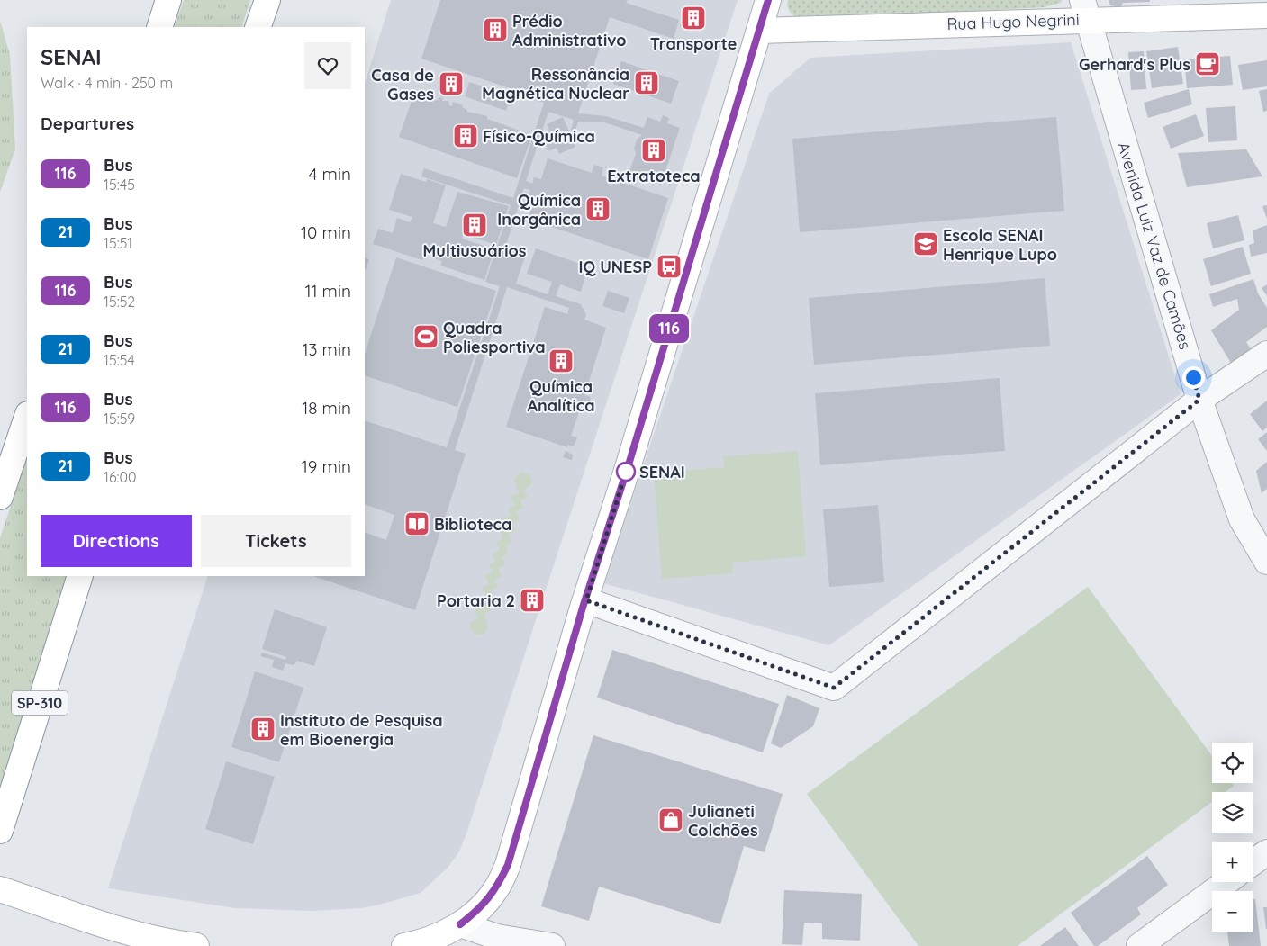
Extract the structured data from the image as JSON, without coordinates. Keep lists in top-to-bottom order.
{
  "streets": {
    "main road": ["Rua Hugo Negrini", "SP-310"],
    "street": ["Avenida Luiz Vaz de Camões"]
  },
  "crossings": [
    ["Rua Hugo Negrini", "Avenida Luiz Vaz de Camões"]
  ],
  "places": {
    "building": [
      "Transporte",
      "Prédio Administrativo",
      "Ressonância Magnética Nuclear",
      "Casa de Gases",
      "Físico-Química",
      "Extratoteca",
      "Química Inorgânica",
      "Multiusuários",
      "Química Analítica",
      "Portaria 2",
      "Instituto de Pesquisa em Bioenergia"
    ],
    "cafe": ["Gerhard's Plus"],
    "school or university": ["Escola SENAI Henrique Lupo"],
    "bus stop": ["IQ UNESP"],
    "sports": ["Quadra Poliesportiva"],
    "other": ["SENAI"],
    "library": ["Biblioteca"],
    "shop": ["Julianeti Colchões"]
  },
  "lines": ["bus line 116"],
  "page": {
    "on_map": "116",
    "heading": [
      ["SENAI", "Walk · 4 min · 250 m"],
      "Departures"
    ],
    "list": [
      {
        "mark": "116",
        "name": "Bus",
        "note": "15:45",
        "value": "4 min"
      },
      {
        "mark": "21",
        "name": "Bus",
        "note": "15:51",
        "value": "10 min"
      },
      {
        "mark": "116",
        "name": "Bus",
        "note": "15:52",
        "value": "11 min"
      },
      {
        "mark": "21",
        "name": "Bus",
        "note": "15:54",
        "value": "13 min"
      },
      {
        "mark": "116",
        "name": "Bus",
        "note": "15:59",
        "value": "18 min"
      },
      {
        "mark": "21",
        "name": "Bus",
        "note": "16:00",
        "value": "19 min"
      }
    ],
    "buttons": ["Directions", "Tickets"],
    "map_buttons": ["+", "−"]
  }
}
